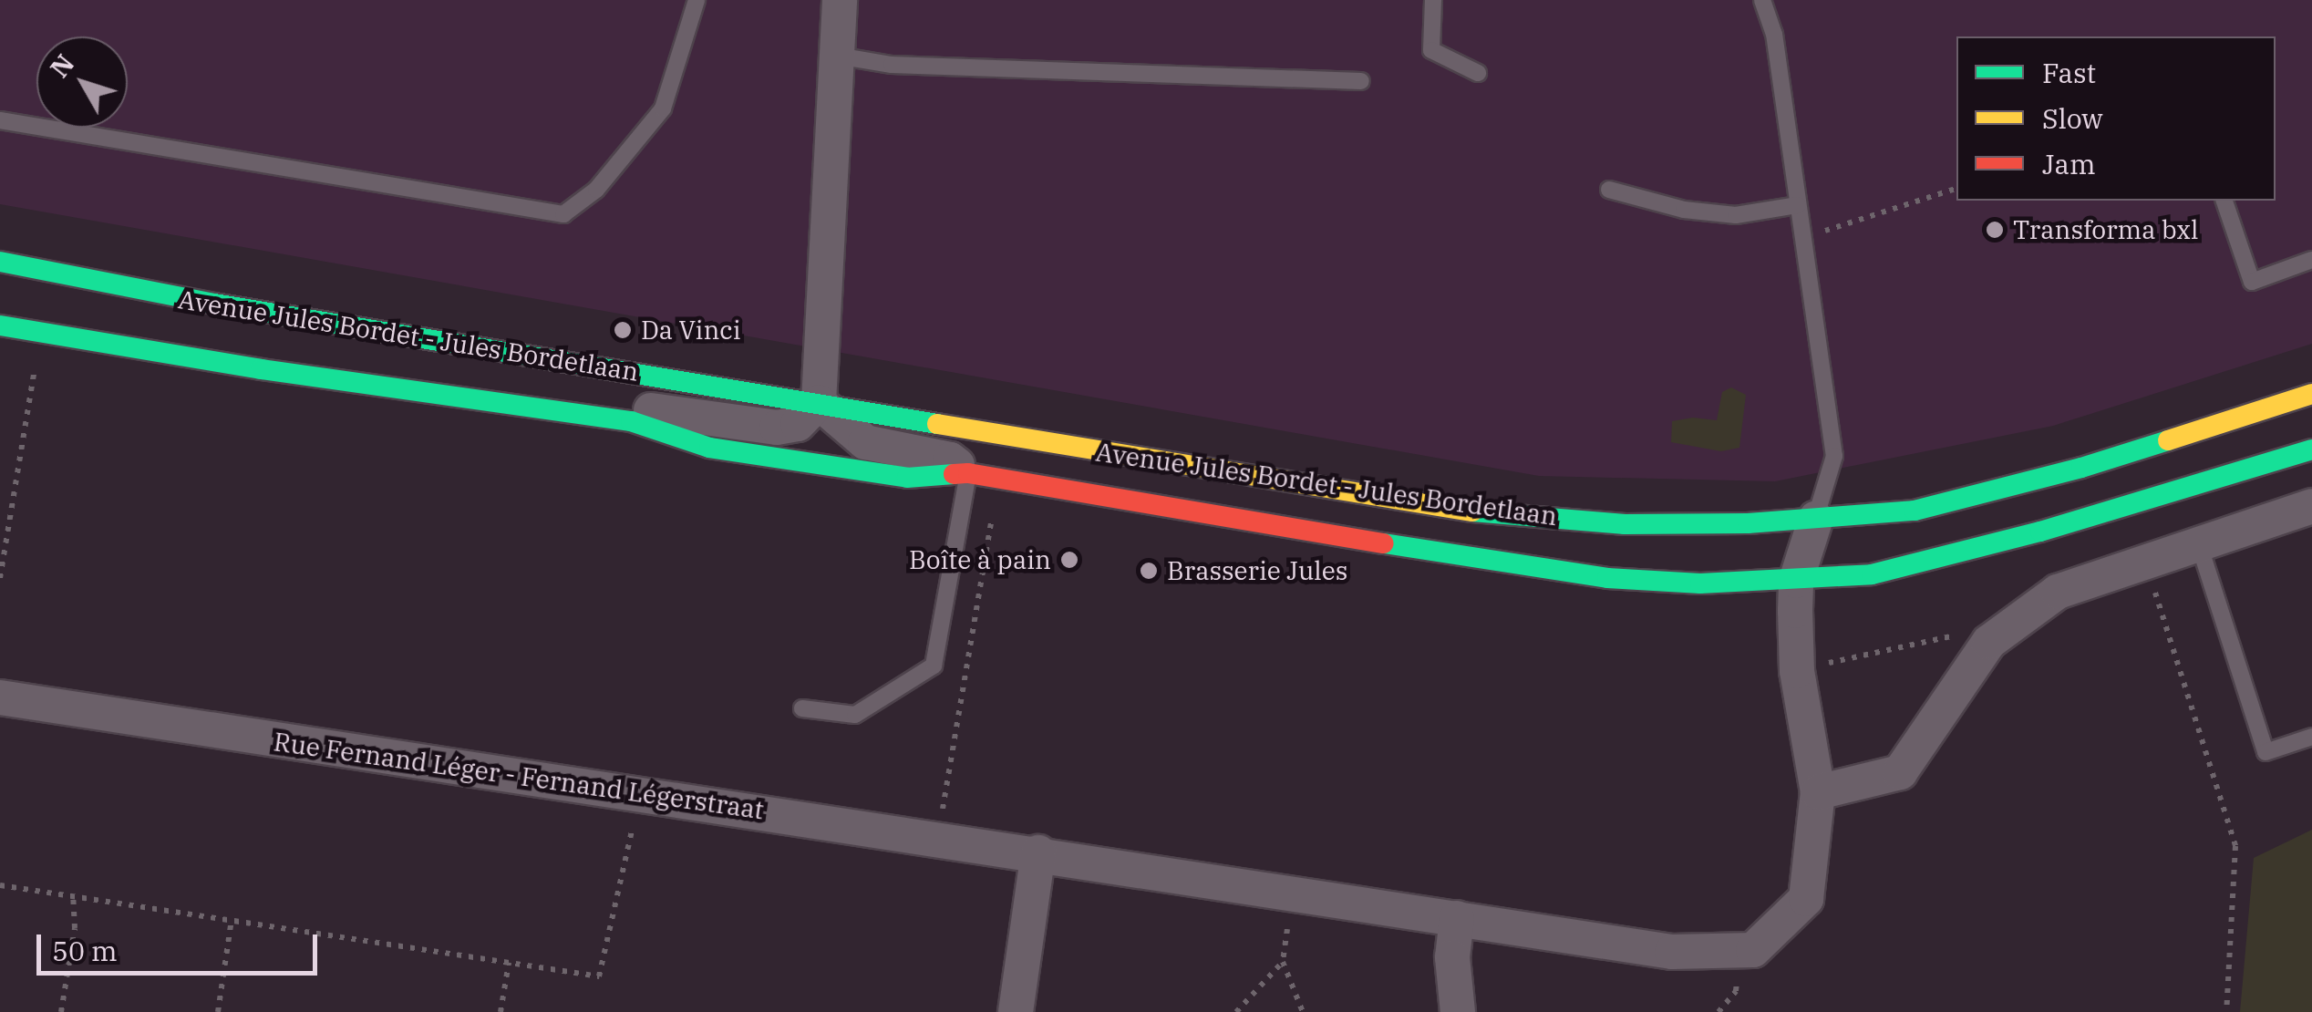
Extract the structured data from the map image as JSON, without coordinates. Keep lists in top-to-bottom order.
{
  "streets": {
    "main road": ["Avenue Jules Bordet - Jules Bordetlaan"],
    "street": ["Rue Fernand Léger - Fernand Légerstraat"]
  },
  "crossings": [
    ["Avenue Jules Bordet - Jules Bordetlaan", "Rue Fernand Léger - Fernand Légerstraat"]
  ],
  "places": [
    "Transforma bxl",
    "Da Vinci",
    "Boîte à pain",
    "Brasserie Jules"
  ],
  "legend": ["Fast", "Slow", "Jam"],
  "scale_bar": "50 m",
  "north": "top left"
}
